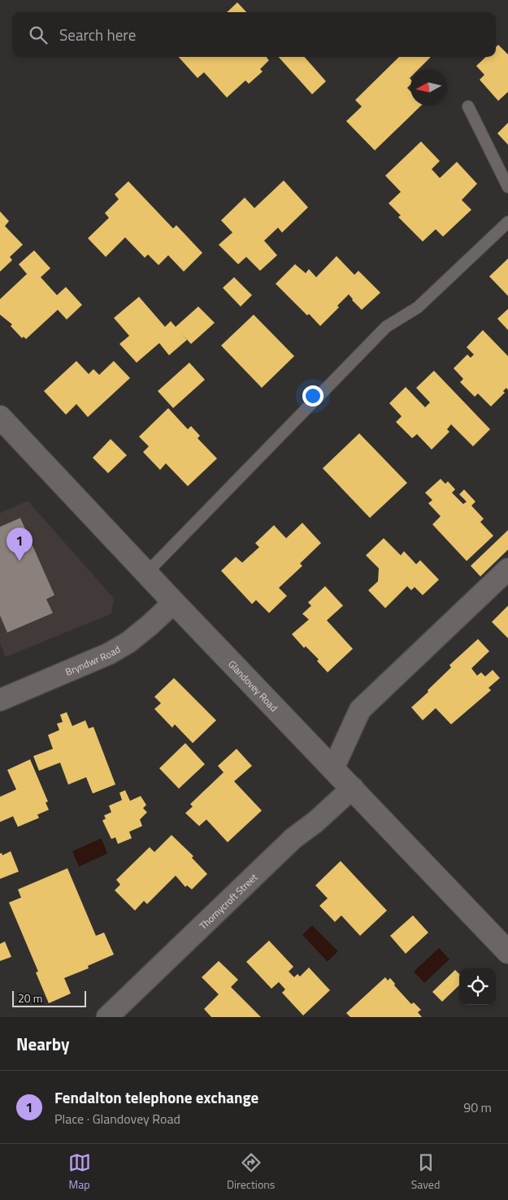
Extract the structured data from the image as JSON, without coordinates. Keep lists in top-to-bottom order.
{
  "streets": {
    "street": ["Bryndwr Road", "Glandovey Road", "Thornycroft Street"]
  },
  "crossings": [
    ["Bryndwr Road", "Glandovey Road"],
    ["Glandovey Road", "Thornycroft Street"]
  ],
  "scale_bar": "20 m",
  "north": "left",
  "page": {
    "search": "Search here",
    "pins": "1",
    "scale": "20 m",
    "heading": "Nearby",
    "list": [
      {
        "mark": "1",
        "name": "Fendalton telephone exchange",
        "note": "Place · Glandovey Road",
        "value": "90 m"
      }
    ],
    "nav": ["Map", "Directions", "Saved"]
  }
}
